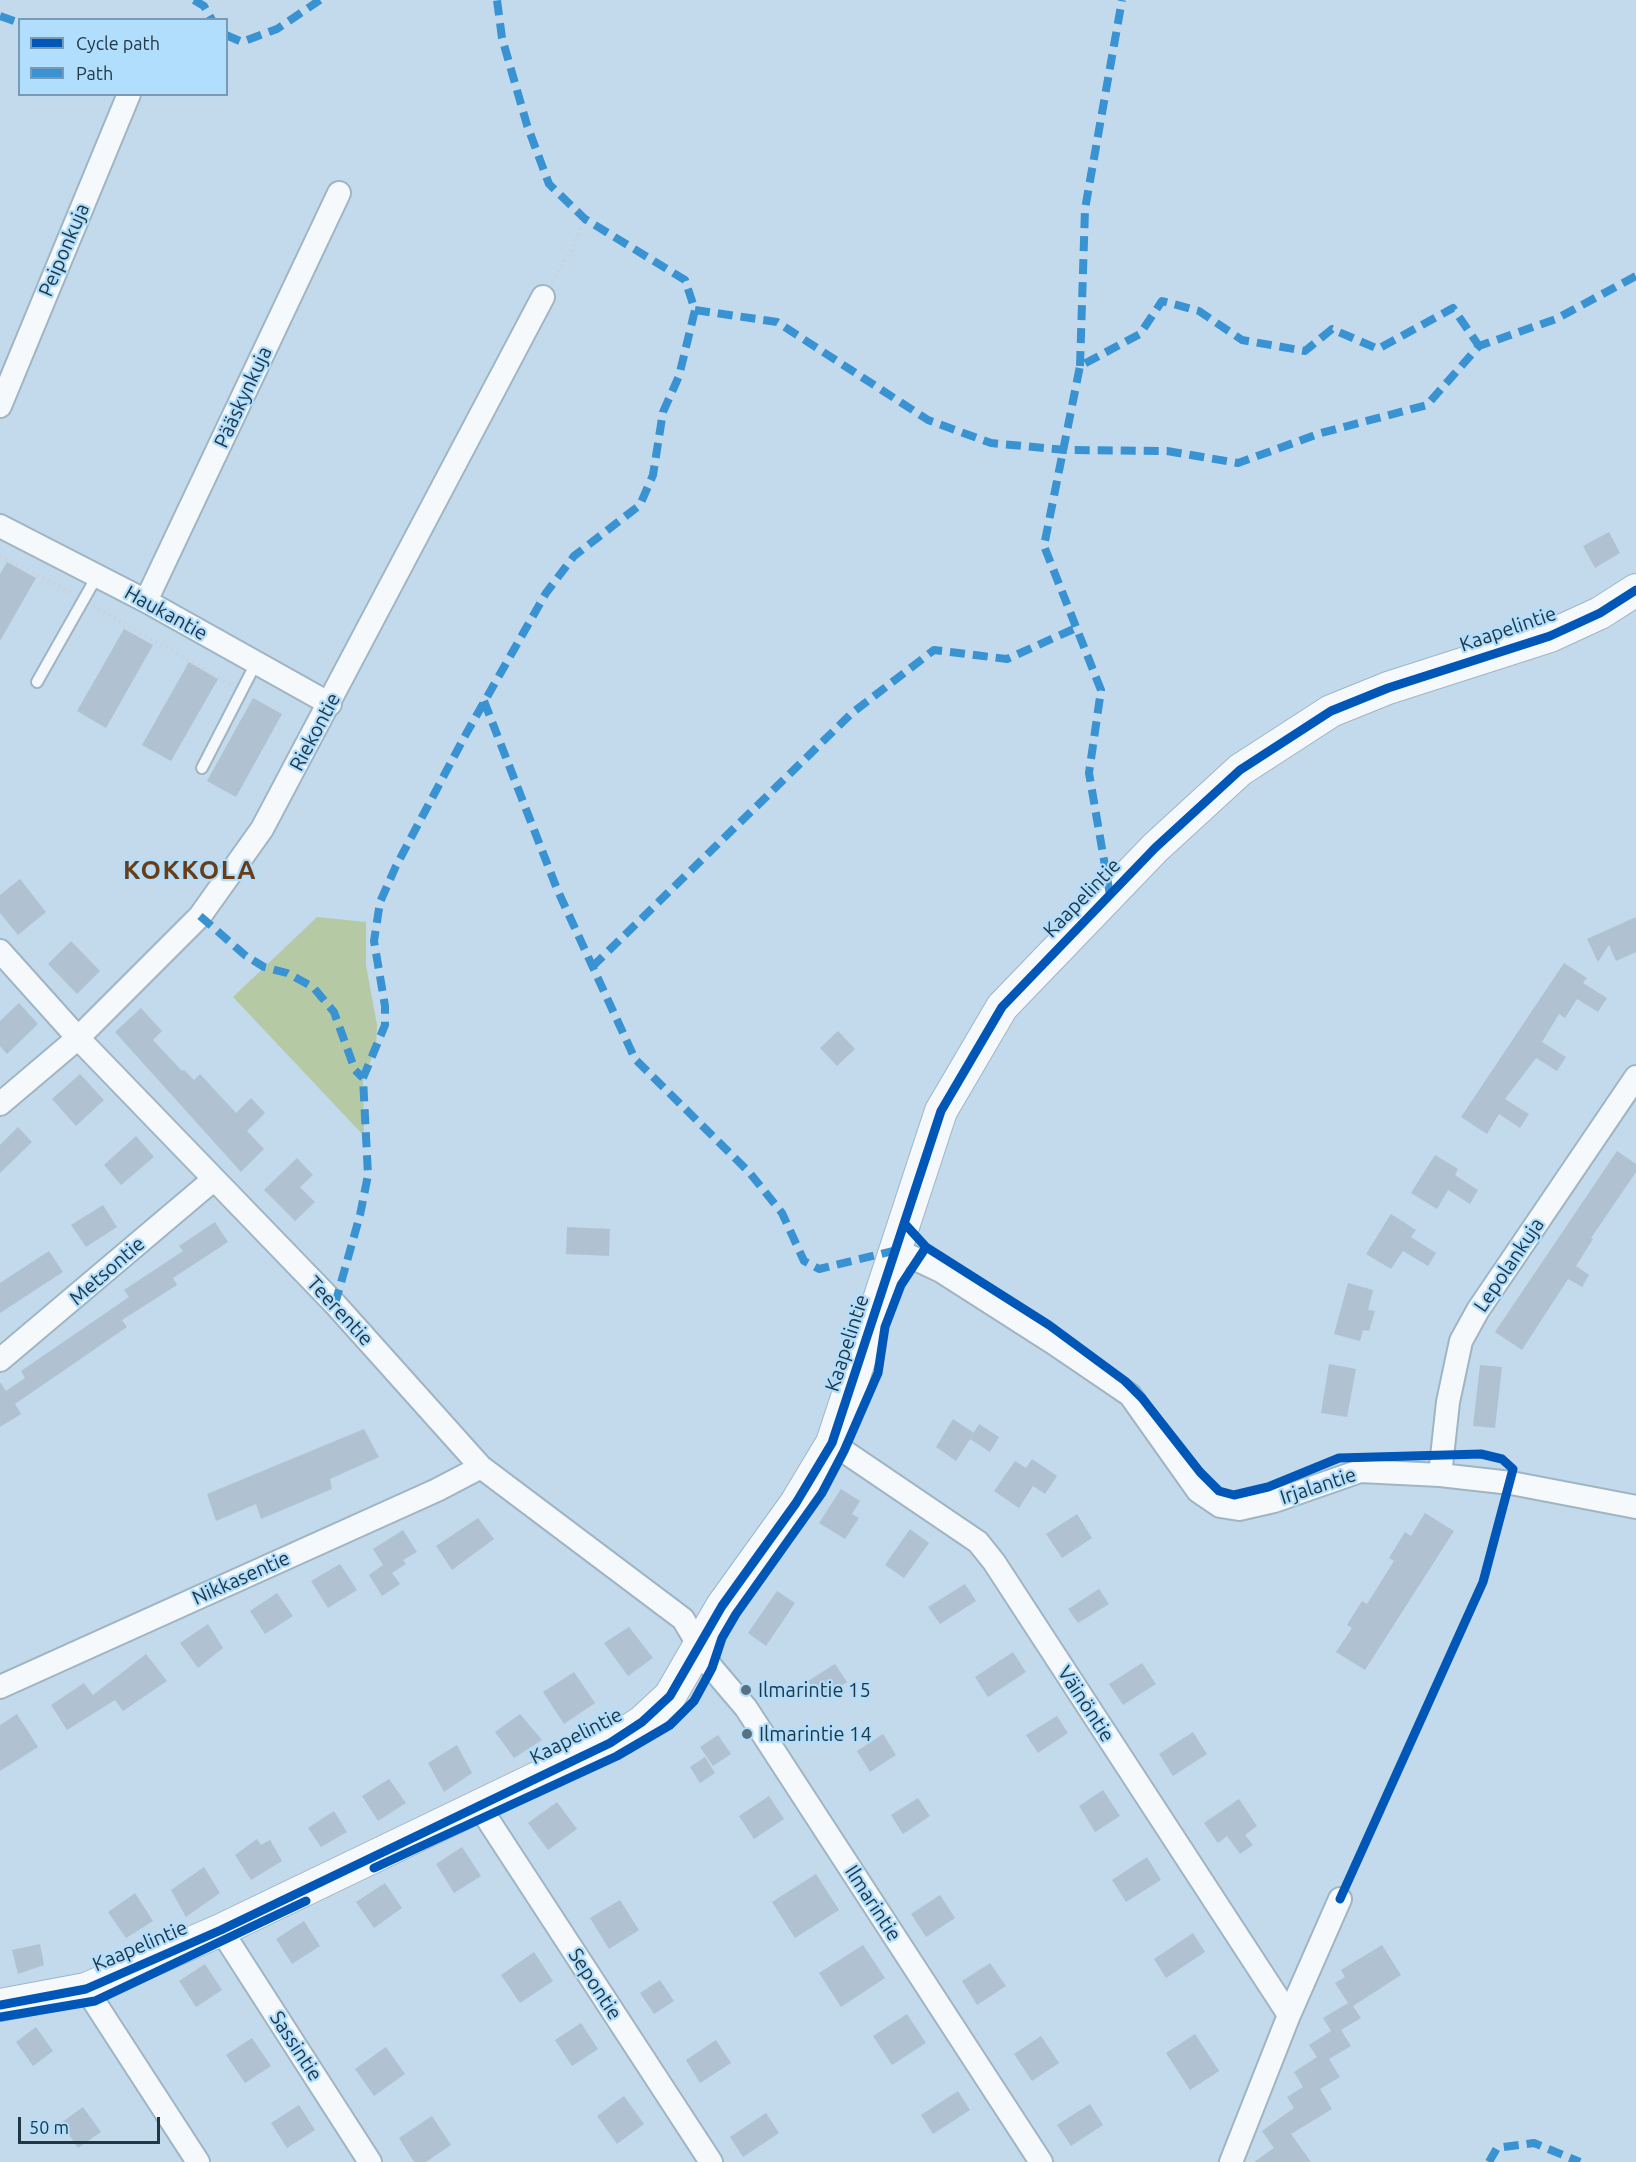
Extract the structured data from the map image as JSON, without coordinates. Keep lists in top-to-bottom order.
{
  "streets": {
    "street": [
      "Peiponkuja",
      "Pääskynkuja",
      "Haukantie",
      "Kaapelintie",
      "Riekontie",
      "Lepolankuja",
      "Metsontie",
      "Teerentie",
      "Irjalantie",
      "Nikkasentie",
      "Väinöntie",
      "Ilmarintie",
      "Sepontie",
      "Sassintie"
    ]
  },
  "crossings": [
    ["Pääskynkuja", "Haukantie"],
    ["Haukantie", "Riekontie"],
    ["Kaapelintie", "Teerentie"],
    ["Kaapelintie", "Irjalantie"],
    ["Kaapelintie", "Väinöntie"],
    ["Kaapelintie", "Ilmarintie"],
    ["Kaapelintie", "Sepontie"],
    ["Kaapelintie", "Sassintie"],
    ["Riekontie", "Teerentie"],
    ["Lepolankuja", "Irjalantie"],
    ["Metsontie", "Teerentie"],
    ["Teerentie", "Nikkasentie"],
    ["Teerentie", "Ilmarintie"]
  ],
  "districts": ["KOKKOLA"],
  "places": ["Ilmarintie 15", "Ilmarintie 14"],
  "legend": ["Cycle path", "Path"],
  "scale_bar": "50 m"
}
